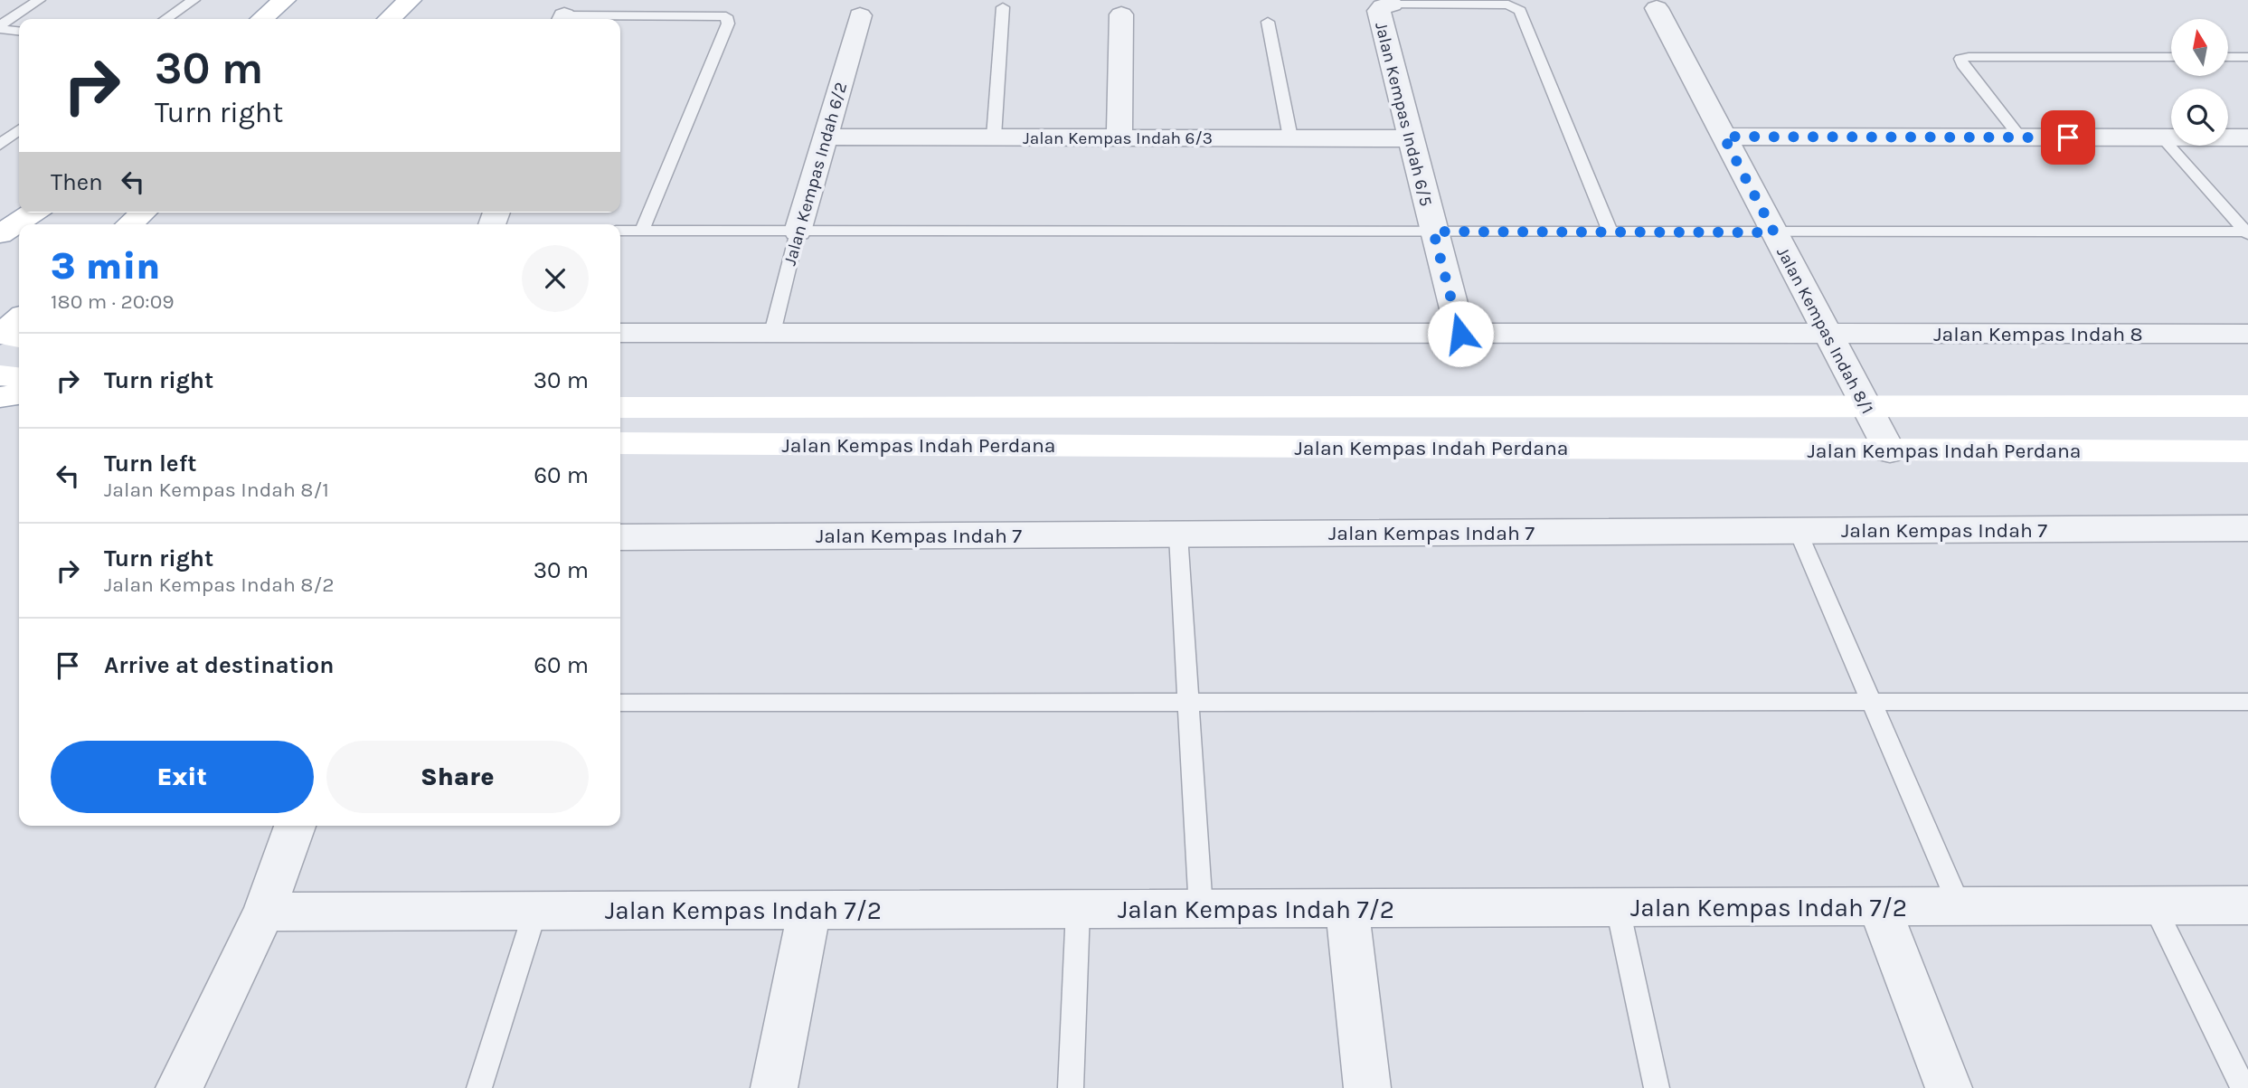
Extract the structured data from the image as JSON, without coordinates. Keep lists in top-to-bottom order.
{
  "streets": {
    "street": [
      "Jalan Kempas Indah 6/5",
      "Jalan Kempas Indah 6/3",
      "Jalan Kempas Indah 6/2",
      "Jalan Kempas Indah 8/1",
      "Jalan Kempas Indah 8",
      "Jalan Kempas Indah Perdana",
      "Jalan Kempas Indah 7",
      "Jalan Kempas Indah 7/2"
    ]
  },
  "crossings": [
    ["Jalan Kempas Indah 6/5", "Jalan Kempas Indah 6/3"],
    ["Jalan Kempas Indah 6/5", "Jalan Kempas Indah 8"],
    ["Jalan Kempas Indah 6/3", "Jalan Kempas Indah 6/2"],
    ["Jalan Kempas Indah 6/2", "Jalan Kempas Indah 8"],
    ["Jalan Kempas Indah 8/1", "Jalan Kempas Indah 8"],
    ["Jalan Kempas Indah 8/1", "Jalan Kempas Indah Perdana"]
  ],
  "north": "top",
  "page": {
    "turn": ["30 m", "Turn right"],
    "then": "Then",
    "heading": ["3 min", "180 m · 20:09"],
    "list": [
      {
        "name": "Turn right",
        "value": "30 m"
      },
      {
        "name": "Turn left",
        "note": "Jalan Kempas Indah 8/1",
        "value": "60 m"
      },
      {
        "name": "Turn right",
        "note": "Jalan Kempas Indah 8/2",
        "value": "30 m"
      },
      {
        "name": "Arrive at destination",
        "value": "60 m"
      }
    ],
    "buttons": ["Exit", "Share"]
  }
}
